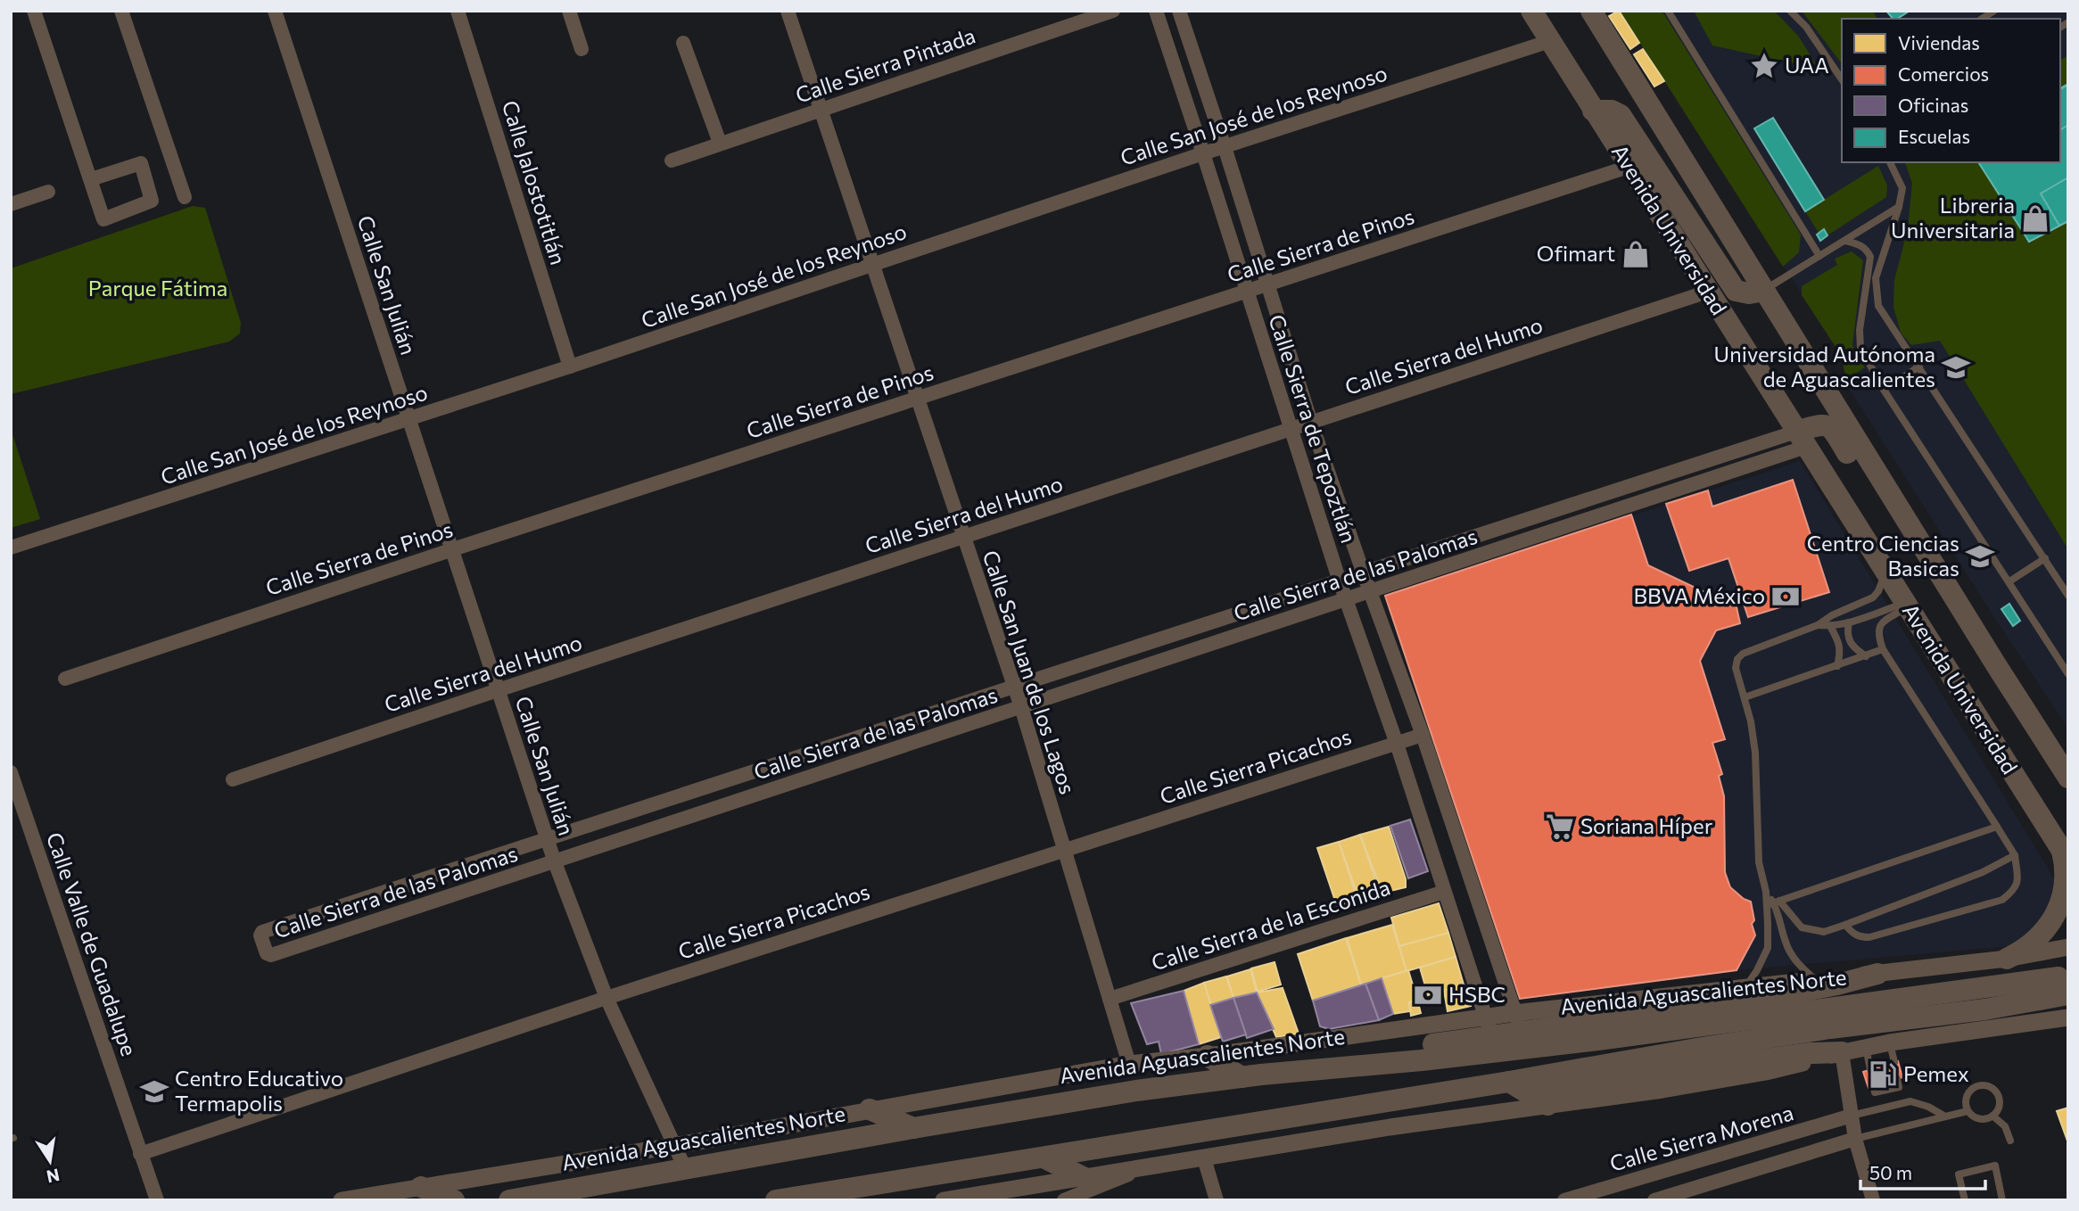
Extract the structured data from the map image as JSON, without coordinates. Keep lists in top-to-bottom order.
{
  "streets": {
    "main road": ["Avenida Universidad", "Avenida Aguascalientes Norte"],
    "street": [
      "Calle Sierra Pintada",
      "Calle San José de los Reynoso",
      "Calle Jalostotitlán",
      "Calle Sierra de Pinos",
      "Calle San Julián",
      "Calle Sierra del Humo",
      "Calle Sierra de Tepoztlán",
      "Calle Sierra de las Palomas",
      "Calle San Juan de los Lagos",
      "Calle Sierra Picachos",
      "Calle Sierra de la Esconida",
      "Calle Valle de Guadalupe",
      "Calle Sierra Morena"
    ]
  },
  "crossings": [
    ["Calle Sierra Pintada", "Calle San Juan de los Lagos"],
    ["Calle San José de los Reynoso", "Calle Jalostotitlán"],
    ["Calle San José de los Reynoso", "Avenida Universidad"],
    ["Calle San José de los Reynoso", "Calle San Julián"],
    ["Calle San José de los Reynoso", "Calle Sierra de Tepoztlán"],
    ["Calle San José de los Reynoso", "Calle San Juan de los Lagos"],
    ["Avenida Universidad", "Calle Sierra de Pinos"],
    ["Avenida Universidad", "Calle Sierra del Humo"],
    ["Avenida Universidad", "Calle Sierra de las Palomas"],
    ["Calle Sierra de Pinos", "Calle San Julián"],
    ["Calle Sierra de Pinos", "Calle Sierra de Tepoztlán"],
    ["Calle Sierra de Pinos", "Calle San Juan de los Lagos"],
    ["Calle San Julián", "Calle Sierra del Humo"],
    ["Calle San Julián", "Calle Sierra de las Palomas"],
    ["Calle San Julián", "Calle Sierra Picachos"],
    ["Calle San Julián", "Avenida Aguascalientes Norte"],
    ["Calle Sierra del Humo", "Calle Sierra de Tepoztlán"],
    ["Calle Sierra del Humo", "Calle San Juan de los Lagos"],
    ["Calle Sierra de Tepoztlán", "Calle Sierra de las Palomas"],
    ["Calle Sierra de Tepoztlán", "Calle Sierra Picachos"],
    ["Calle Sierra de Tepoztlán", "Calle Sierra de la Esconida"],
    ["Calle Sierra de Tepoztlán", "Avenida Aguascalientes Norte"],
    ["Calle Sierra de las Palomas", "Calle San Juan de los Lagos"],
    ["Calle San Juan de los Lagos", "Calle Sierra Picachos"],
    ["Calle San Juan de los Lagos", "Calle Sierra de la Esconida"],
    ["Calle San Juan de los Lagos", "Avenida Aguascalientes Norte"],
    ["Calle Sierra Picachos", "Calle Valle de Guadalupe"]
  ],
  "parks": ["Parque Fátima"],
  "places": {
    "place": ["UAA"],
    "shop": ["Libreria Universitaria", "Ofimart"],
    "school or university": ["Universidad Autónoma de Aguascalientes", "Centro Ciencias Basicas", "Centro Educativo Termapolis"],
    "bank": ["BBVA México", "HSBC"],
    "supermarket": ["Soriana Híper"],
    "fuel station": ["Pemex"]
  },
  "legend": [
    "Viviendas",
    "Comercios",
    "Oficinas",
    "Escuelas"
  ],
  "scale_bar": "50 m",
  "north": "bottom"
}
